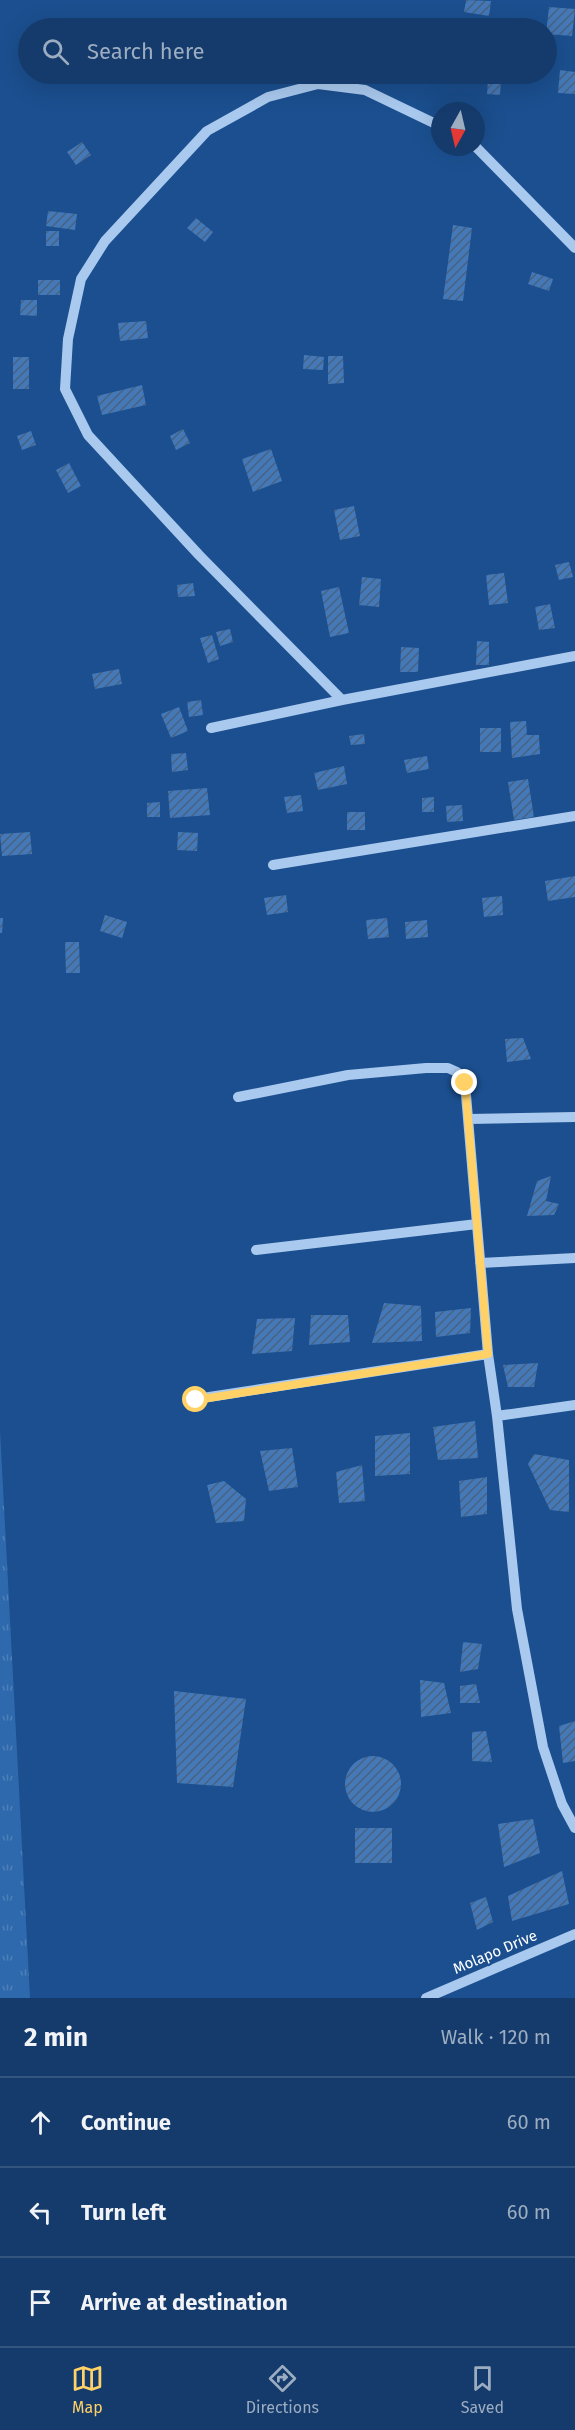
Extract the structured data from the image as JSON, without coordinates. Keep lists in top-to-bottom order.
{
  "streets": {
    "street": ["Molapo Drive"]
  },
  "north": "bottom",
  "page": {
    "search": "Search here",
    "heading": ["2 min", "Walk · 120 m"],
    "list": [
      ["Continue", "60 m"],
      ["Turn left", "60 m"],
      "Arrive at destination"
    ],
    "nav": ["Map", "Directions", "Saved"]
  }
}
